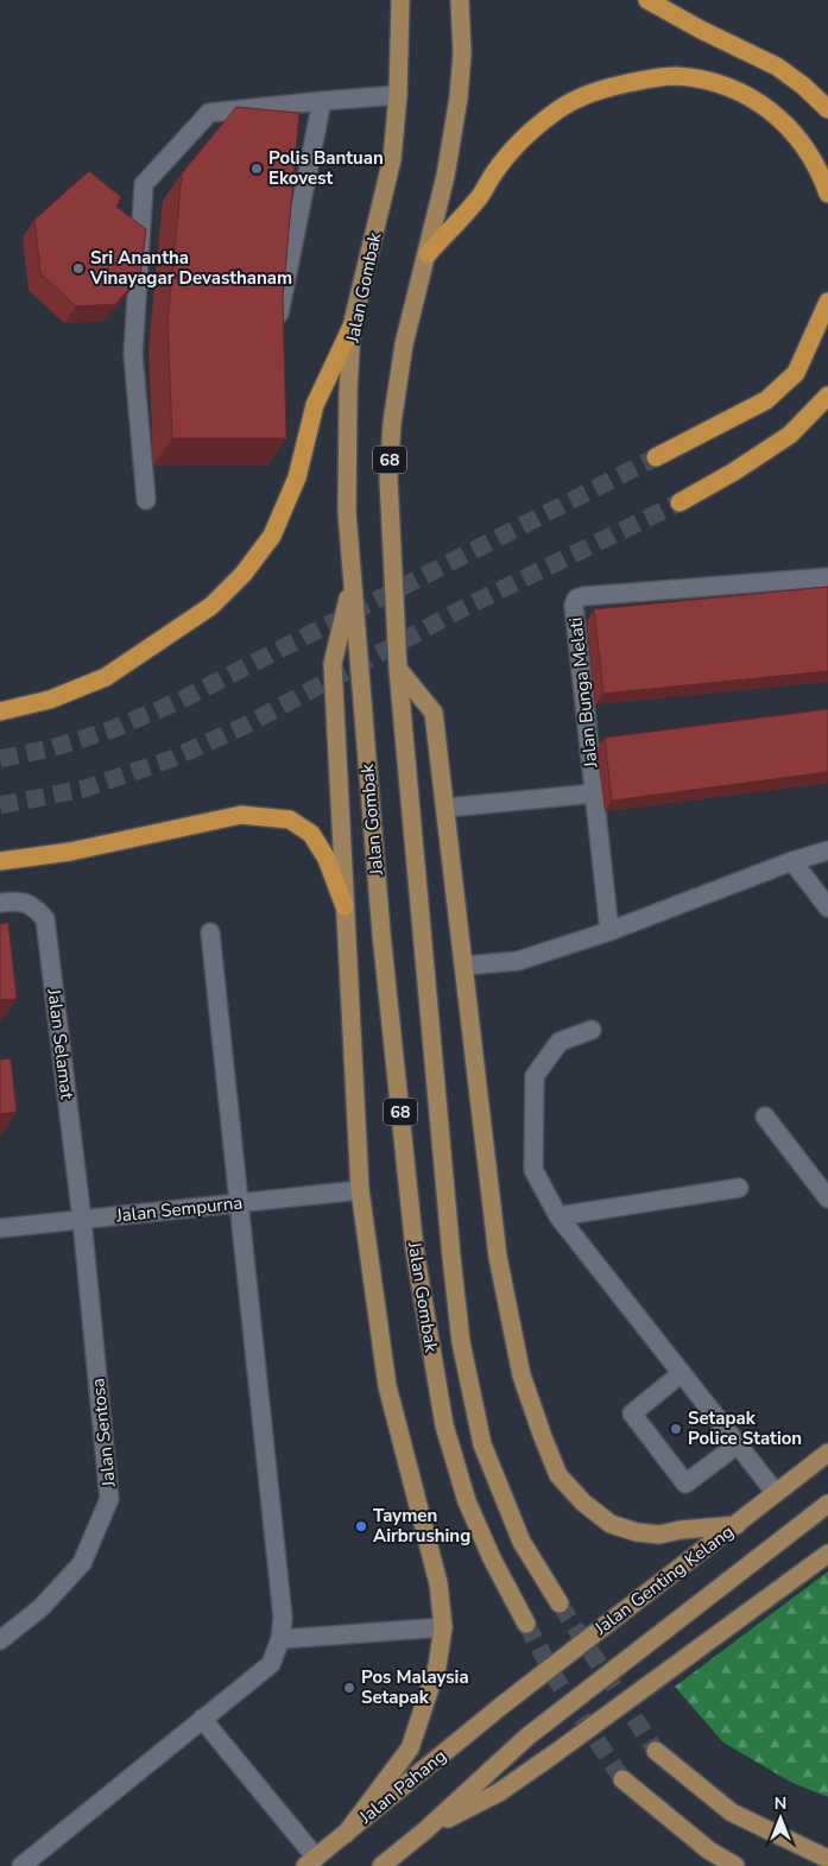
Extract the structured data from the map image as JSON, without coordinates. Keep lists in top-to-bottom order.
{
  "streets": {
    "main road": [
      "Jalan Gombak",
      "68",
      "Jalan Genting Kelang",
      "Jalan Pahang"
    ],
    "street": [
      "Jalan Bunga Melati",
      "Jalan Selamat",
      "Jalan Sempurna",
      "Jalan Sentosa"
    ]
  },
  "crossings": [
    ["Jalan Selamat", "Jalan Sempurna"],
    ["Jalan Selamat", "Jalan Sentosa"],
    ["Jalan Sempurna", "Jalan Sentosa"],
    ["Jalan Genting Kelang", "Jalan Pahang"]
  ],
  "places": [
    "Polis Bantuan Ekovest",
    "Sri Anantha Vinayagar Devasthanam",
    "Setapak Police Station",
    "Taymen Airbrushing",
    "Pos Malaysia Setapak"
  ],
  "north": "top"
}
